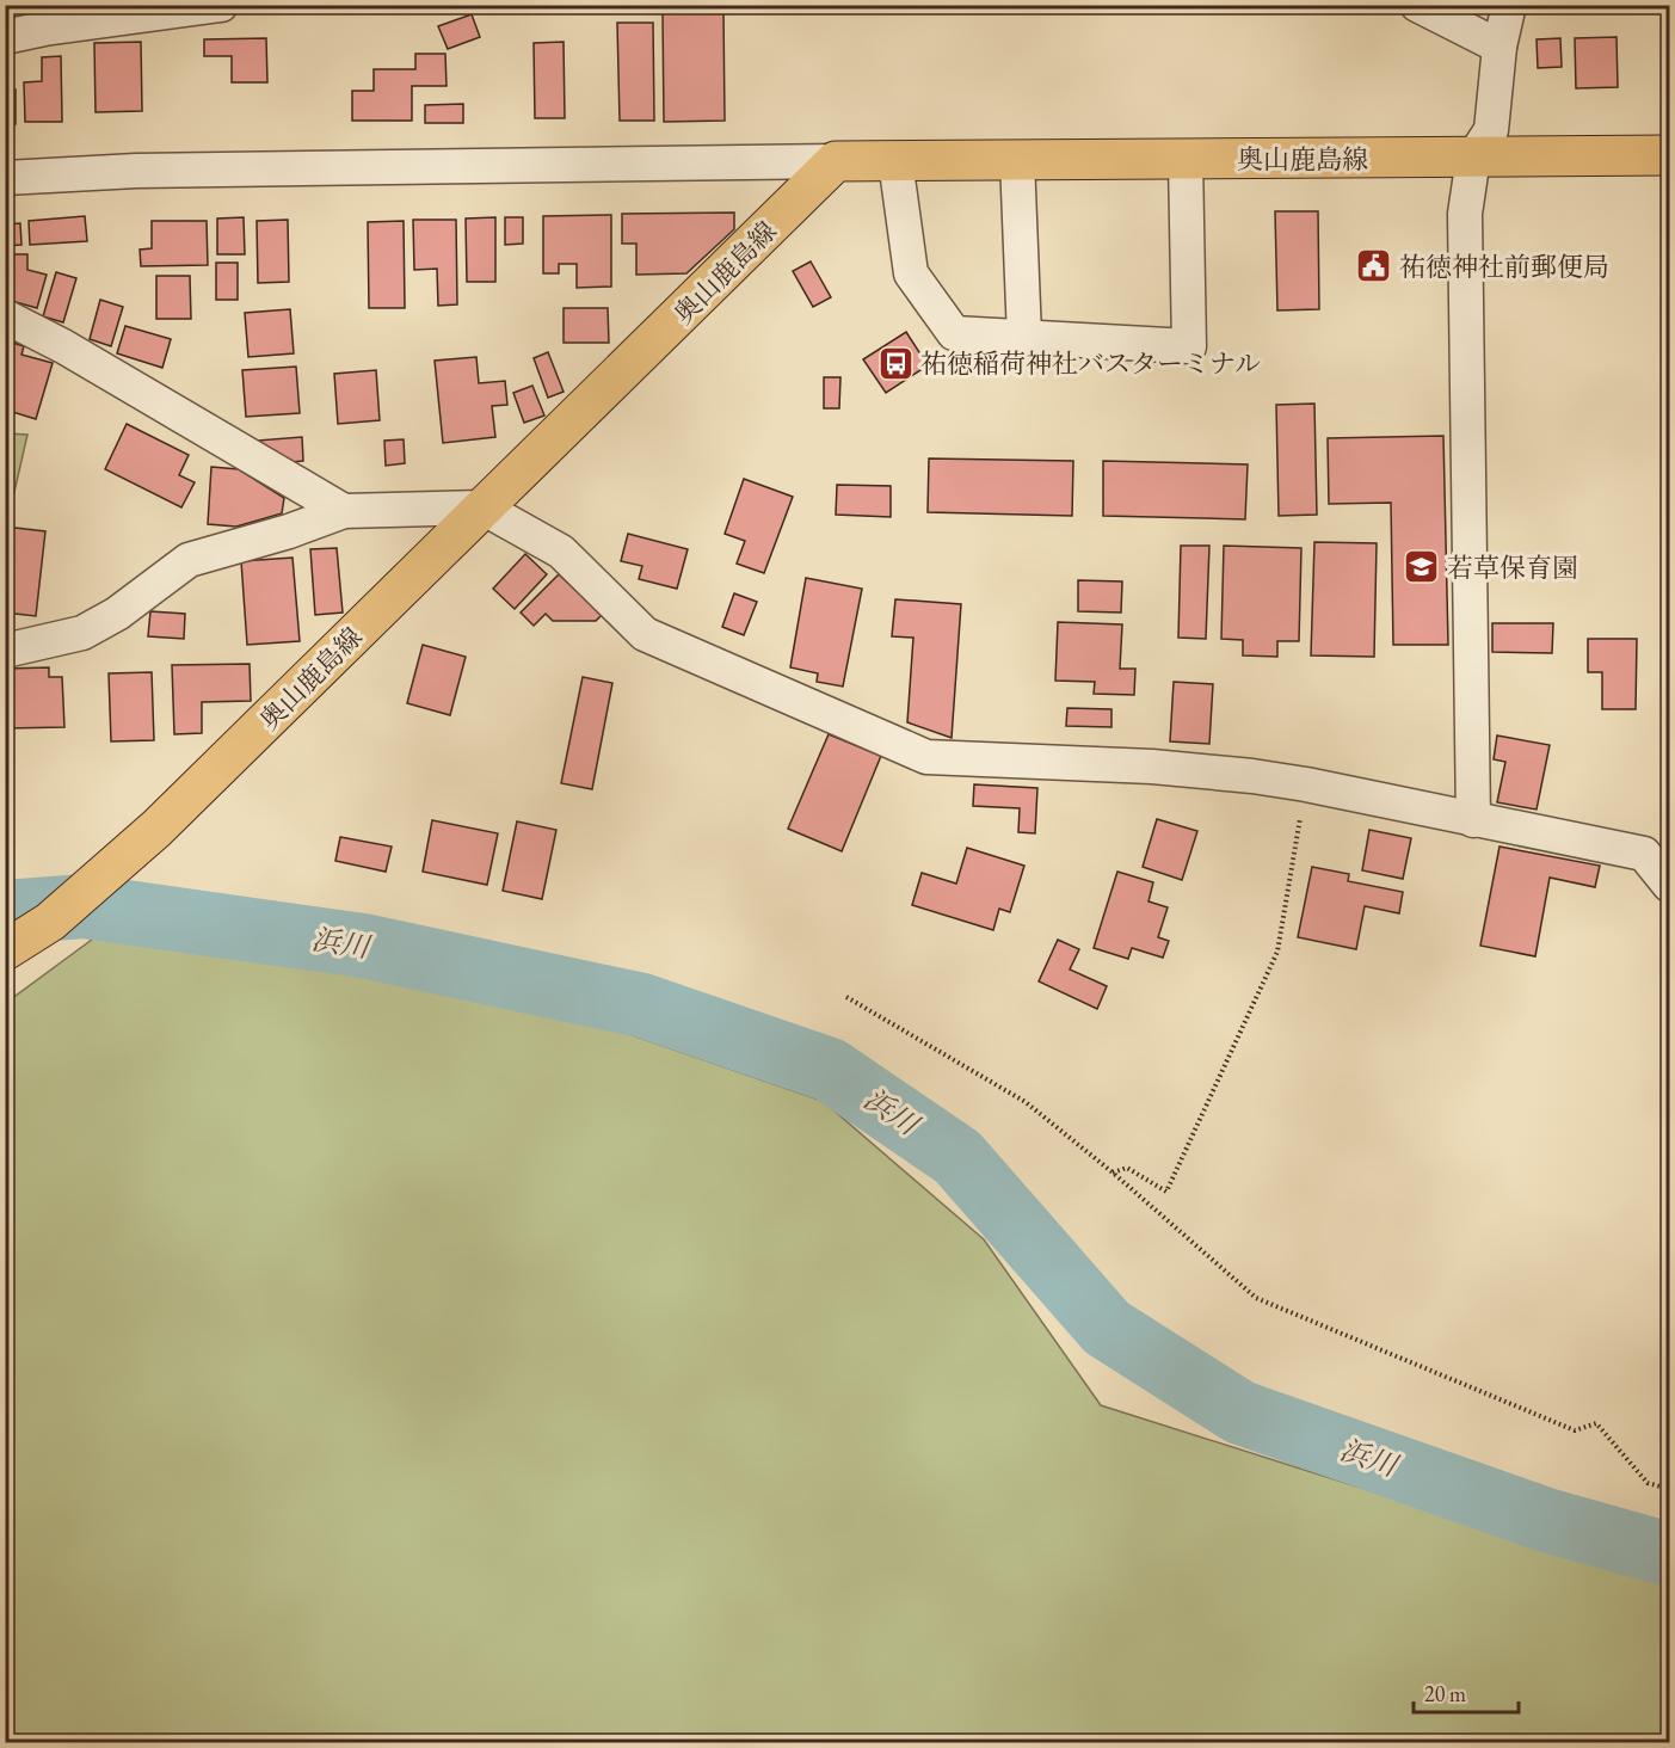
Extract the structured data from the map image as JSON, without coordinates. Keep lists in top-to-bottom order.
{
  "streets": {
    "main road": ["奥山鹿島線"]
  },
  "water": ["浜川"],
  "places": {
    "public building": ["祐徳神社前郵便局"],
    "bus stop": ["祐徳稲荷神社バスターミナル"],
    "school or university": ["若草保育園"]
  },
  "scale_bar": "20 m"
}
